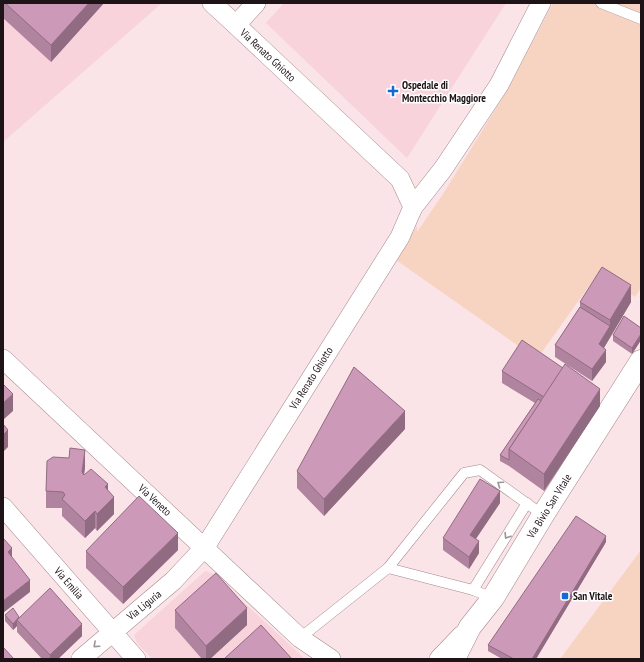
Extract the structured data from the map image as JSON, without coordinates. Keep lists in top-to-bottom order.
{
  "streets": {
    "main road": ["Via Bivio San Vitale"],
    "street": [
      "Via Renato Ghiotto",
      "Via Veneto",
      "Via Emilia",
      "Via Liguria"
    ]
  },
  "crossings": [
    ["Via Renato Ghiotto", "Via Veneto"],
    ["Via Renato Ghiotto", "Via Liguria"],
    ["Via Veneto", "Via Liguria"],
    ["Via Emilia", "Via Liguria"]
  ],
  "places": {
    "health": ["Ospedale di Montecchio Maggiore"],
    "transit": ["San Vitale"]
  }
}
